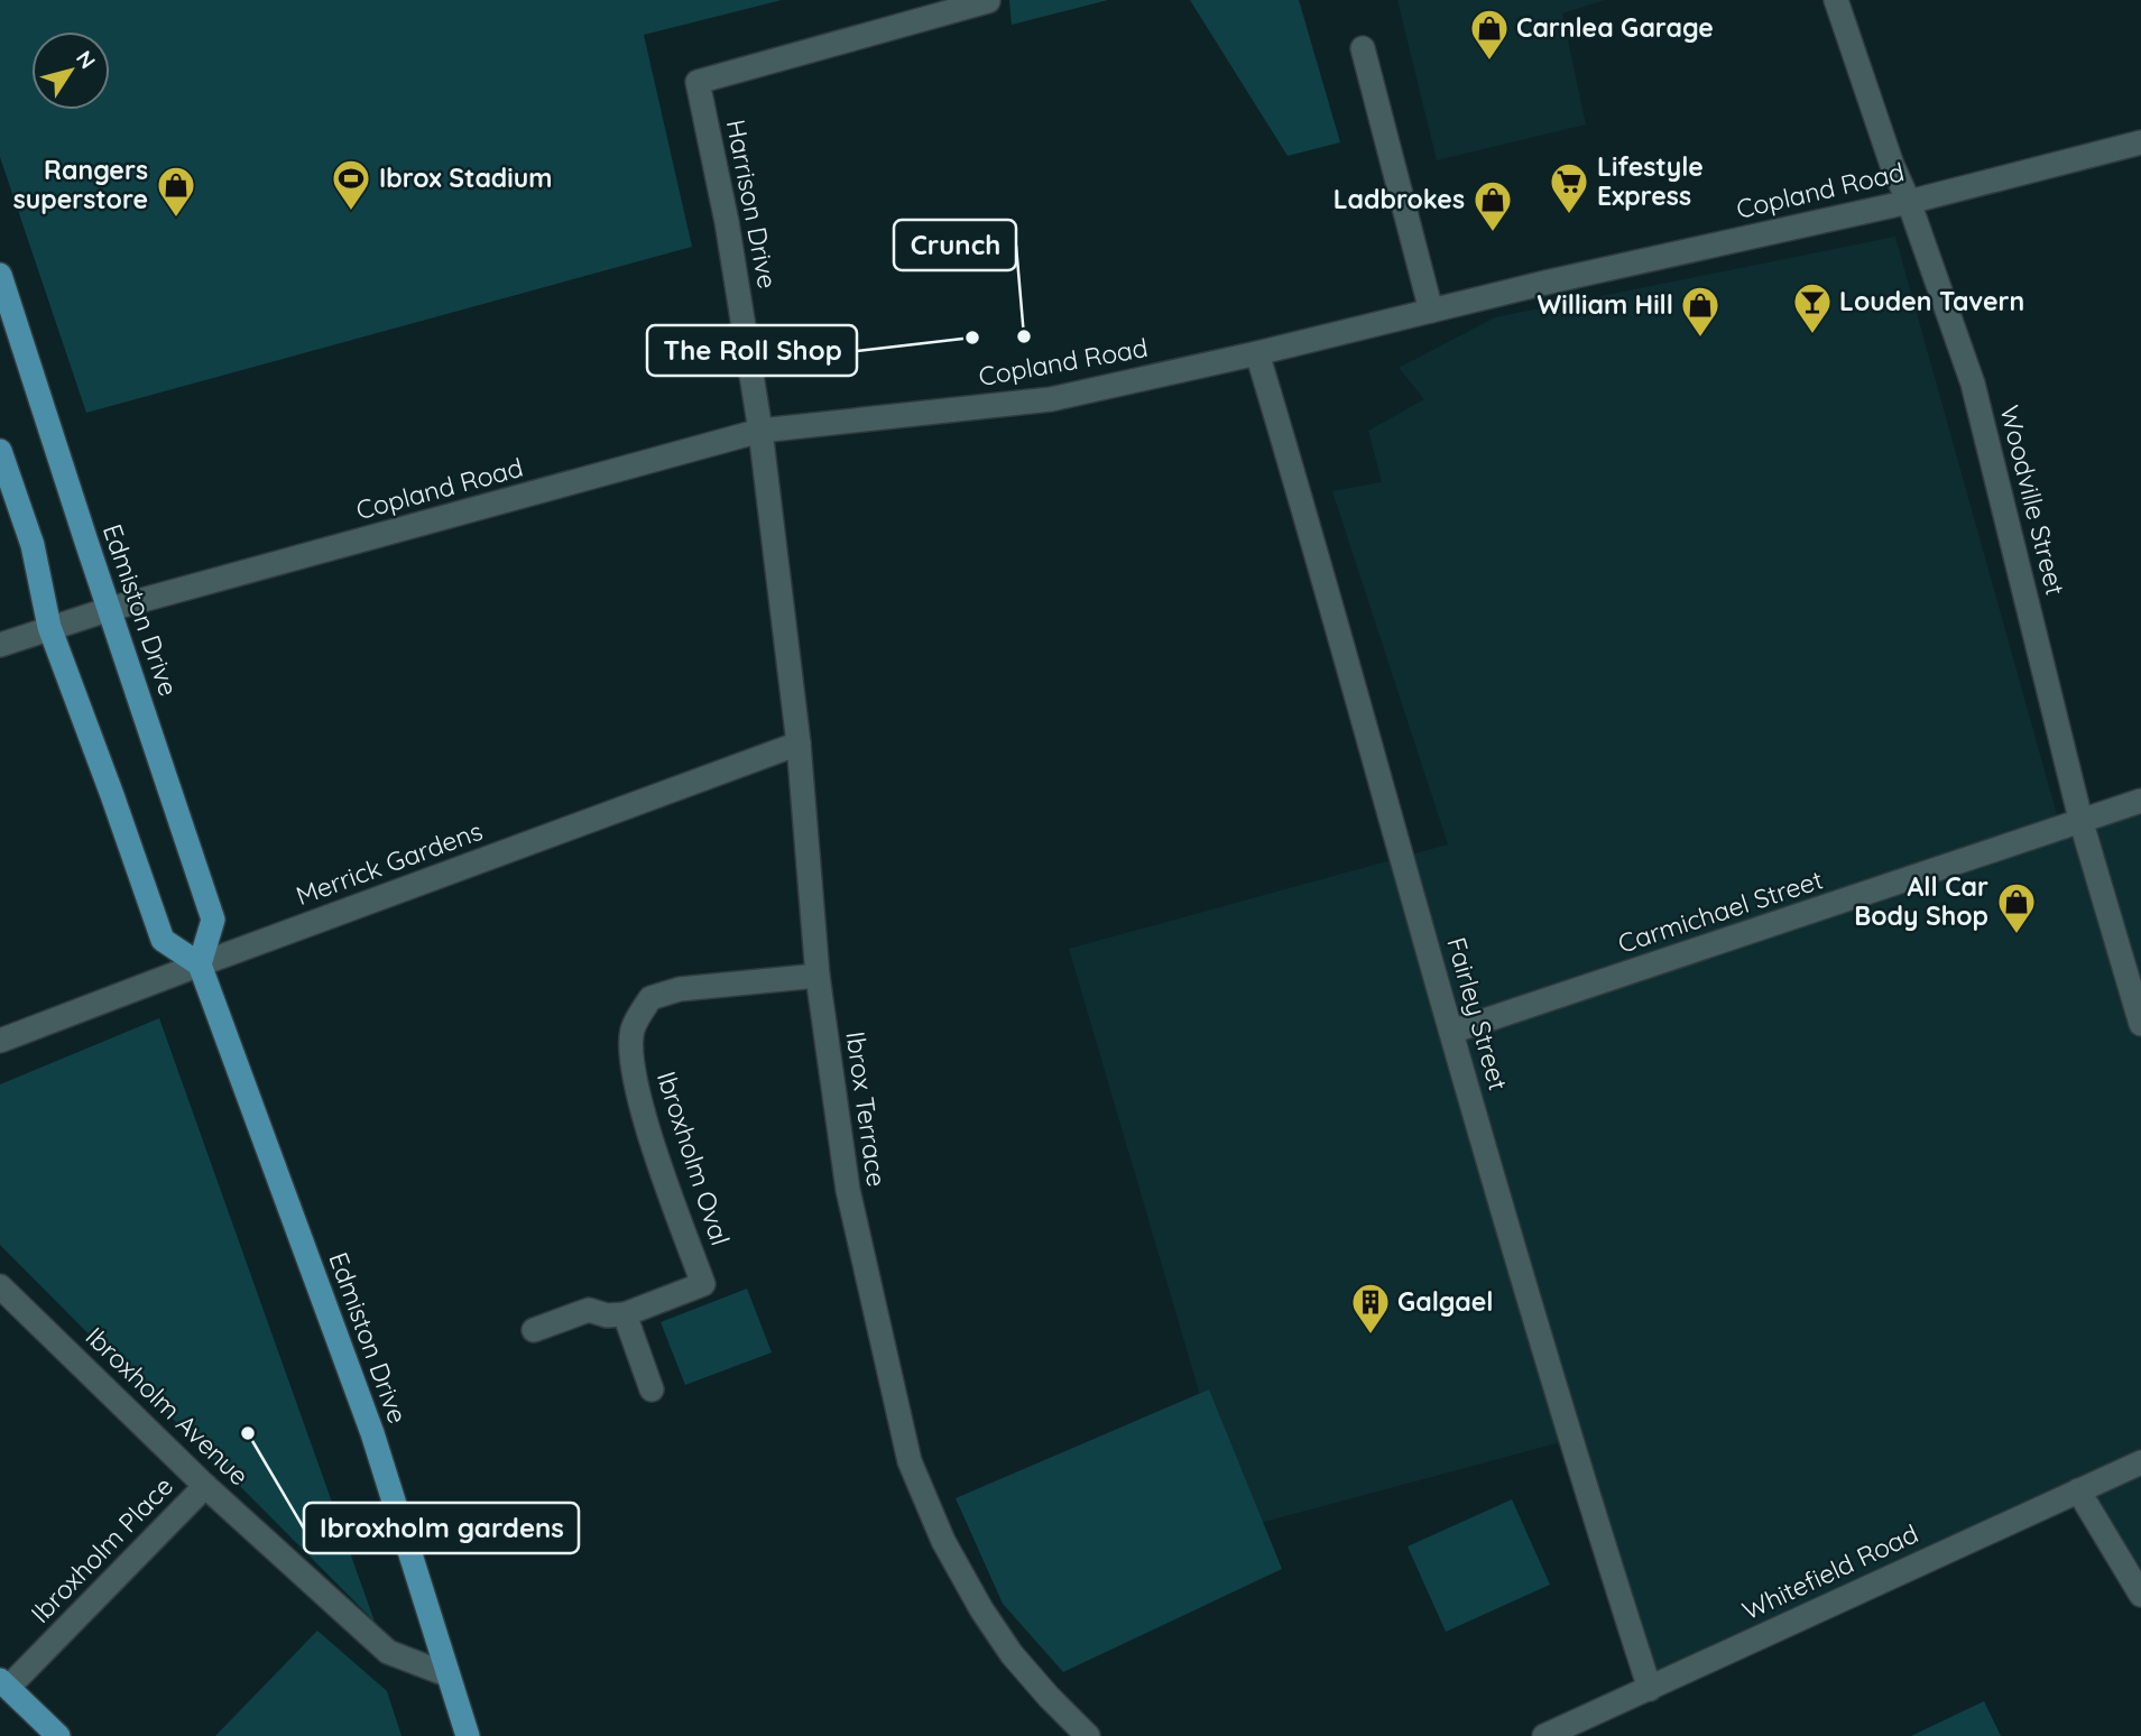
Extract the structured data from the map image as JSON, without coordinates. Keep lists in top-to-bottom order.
{
  "streets": {
    "main road": ["Edmiston Drive"],
    "street": [
      "Copland Road",
      "Harrison Drive",
      "Woodville Street",
      "Merrick Gardens",
      "Carmichael Street",
      "Fairley Street",
      "Ibrox Terrace",
      "Ibroxholm Oval",
      "Ibroxholm Avenue",
      "Ibroxholm Place",
      "Whitefield Road"
    ]
  },
  "crossings": [
    ["Copland Road", "Harrison Drive"],
    ["Copland Road", "Woodville Street"],
    ["Copland Road", "Edmiston Drive"],
    ["Copland Road", "Fairley Street"],
    ["Copland Road", "Ibrox Terrace"],
    ["Harrison Drive", "Ibrox Terrace"],
    ["Woodville Street", "Carmichael Street"],
    ["Edmiston Drive", "Merrick Gardens"],
    ["Edmiston Drive", "Ibroxholm Avenue"],
    ["Merrick Gardens", "Ibrox Terrace"],
    ["Carmichael Street", "Fairley Street"],
    ["Fairley Street", "Whitefield Road"],
    ["Ibrox Terrace", "Ibroxholm Oval"],
    ["Ibroxholm Avenue", "Ibroxholm Place"]
  ],
  "places": {
    "shop": [
      "Carnlea Garage",
      "Rangers superstore",
      "Ladbrokes",
      "William Hill",
      "All Car Body Shop"
    ],
    "sports": ["Ibrox Stadium"],
    "supermarket": ["Lifestyle Express"],
    "bar": ["Louden Tavern"],
    "other": ["Crunch", "The Roll Shop", "Ibroxholm gardens"],
    "building": ["Galgael"]
  },
  "north": "top right"
}
